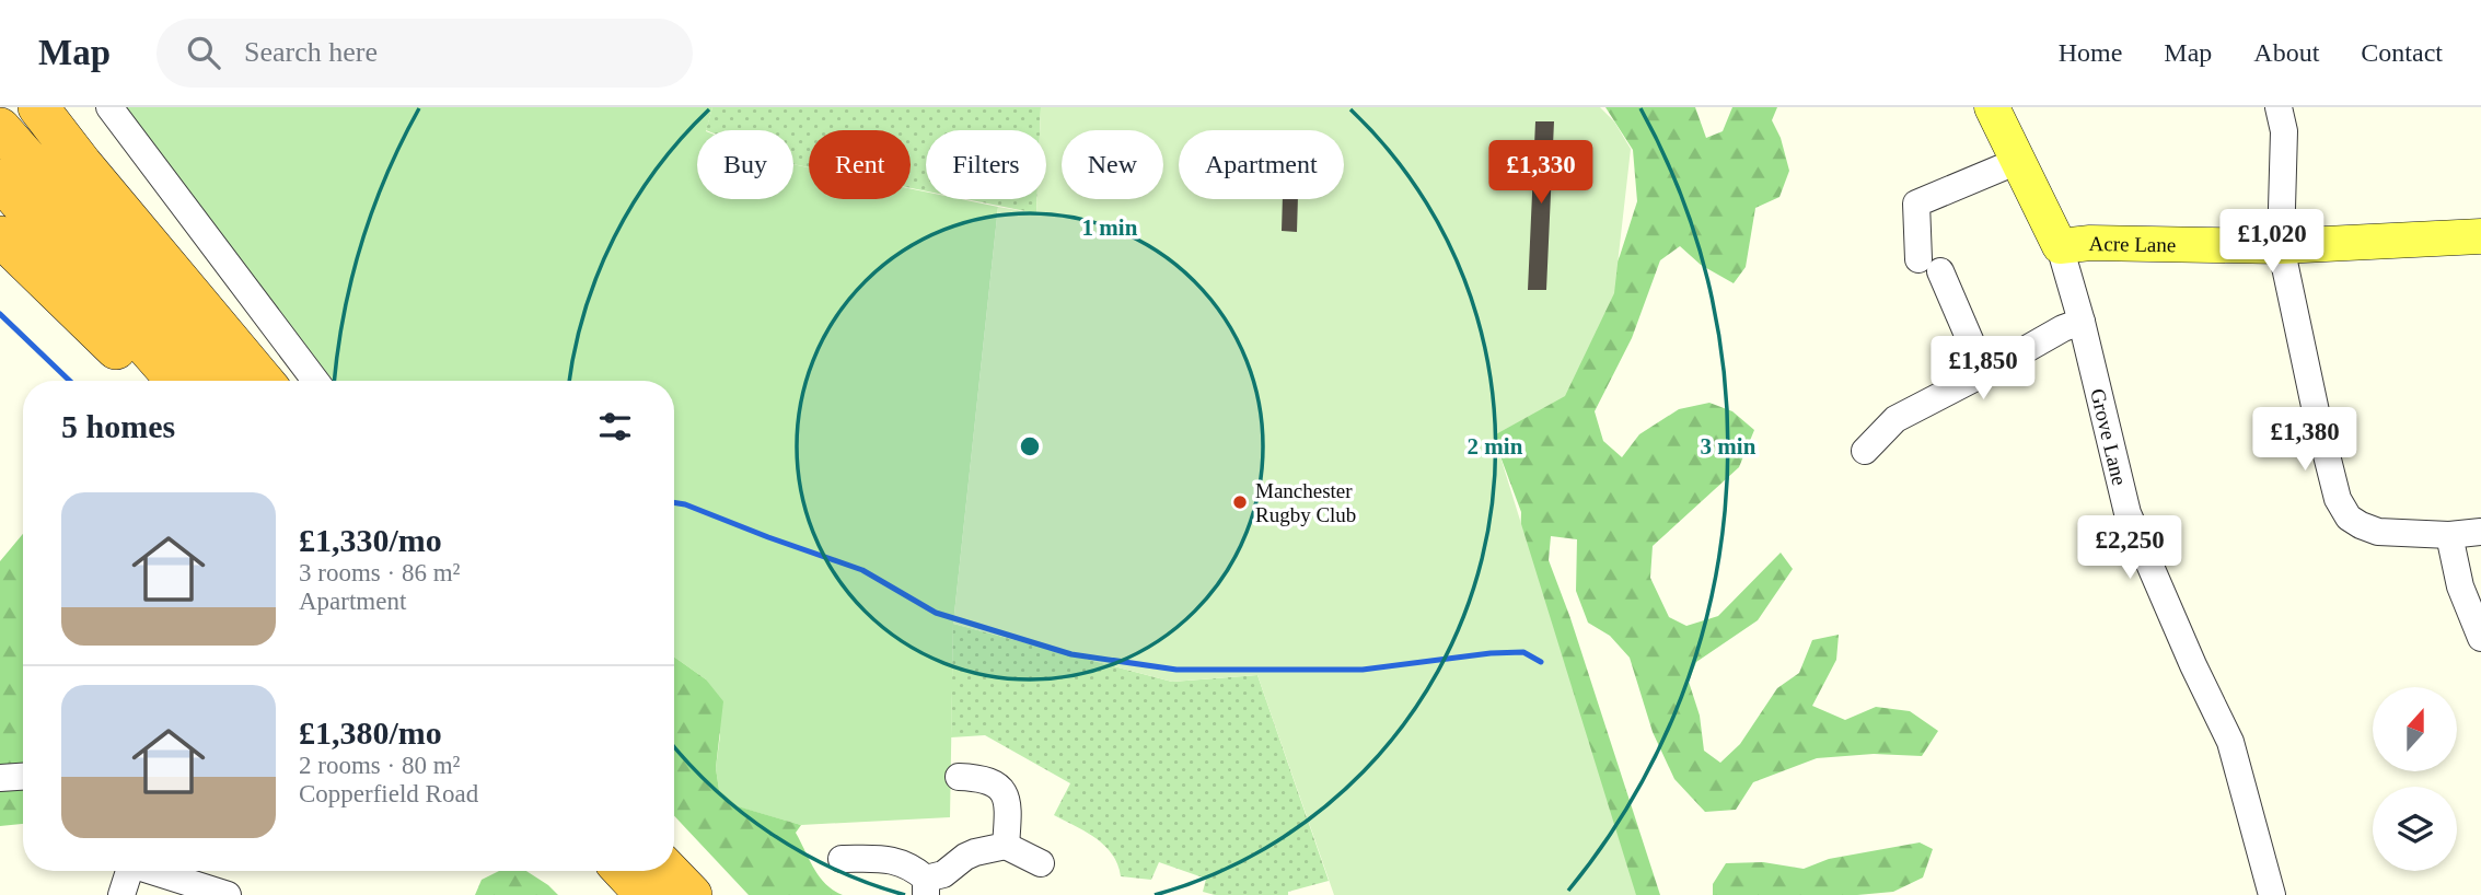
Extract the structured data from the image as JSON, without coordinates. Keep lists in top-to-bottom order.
{
  "streets": {
    "main road": ["Acre Lane", "Grove Lane"]
  },
  "crossings": [
    ["Acre Lane", "Grove Lane"]
  ],
  "places": ["Manchester Rugby Club"],
  "north": "top",
  "page": {
    "header": "Map",
    "search": "Search here",
    "nav": [
      "Home",
      "Map",
      "About",
      "Contact"
    ],
    "chip": [
      "Buy",
      "Rent",
      "Filters",
      "New",
      "Apartment"
    ],
    "price": [
      "£1,330",
      "£1,020",
      "£1,850",
      "£1,380",
      "£2,250"
    ],
    "heading": "5 homes",
    "list": [
      {
        "name": "£1,330/mo",
        "note": "3 rooms · 86 m² · Apartment"
      },
      {
        "name": "£1,380/mo",
        "note": "2 rooms · 80 m² · Copperfield Road"
      }
    ]
  },
  "rings": ["1 min", "2 min", "3 min"]
}
